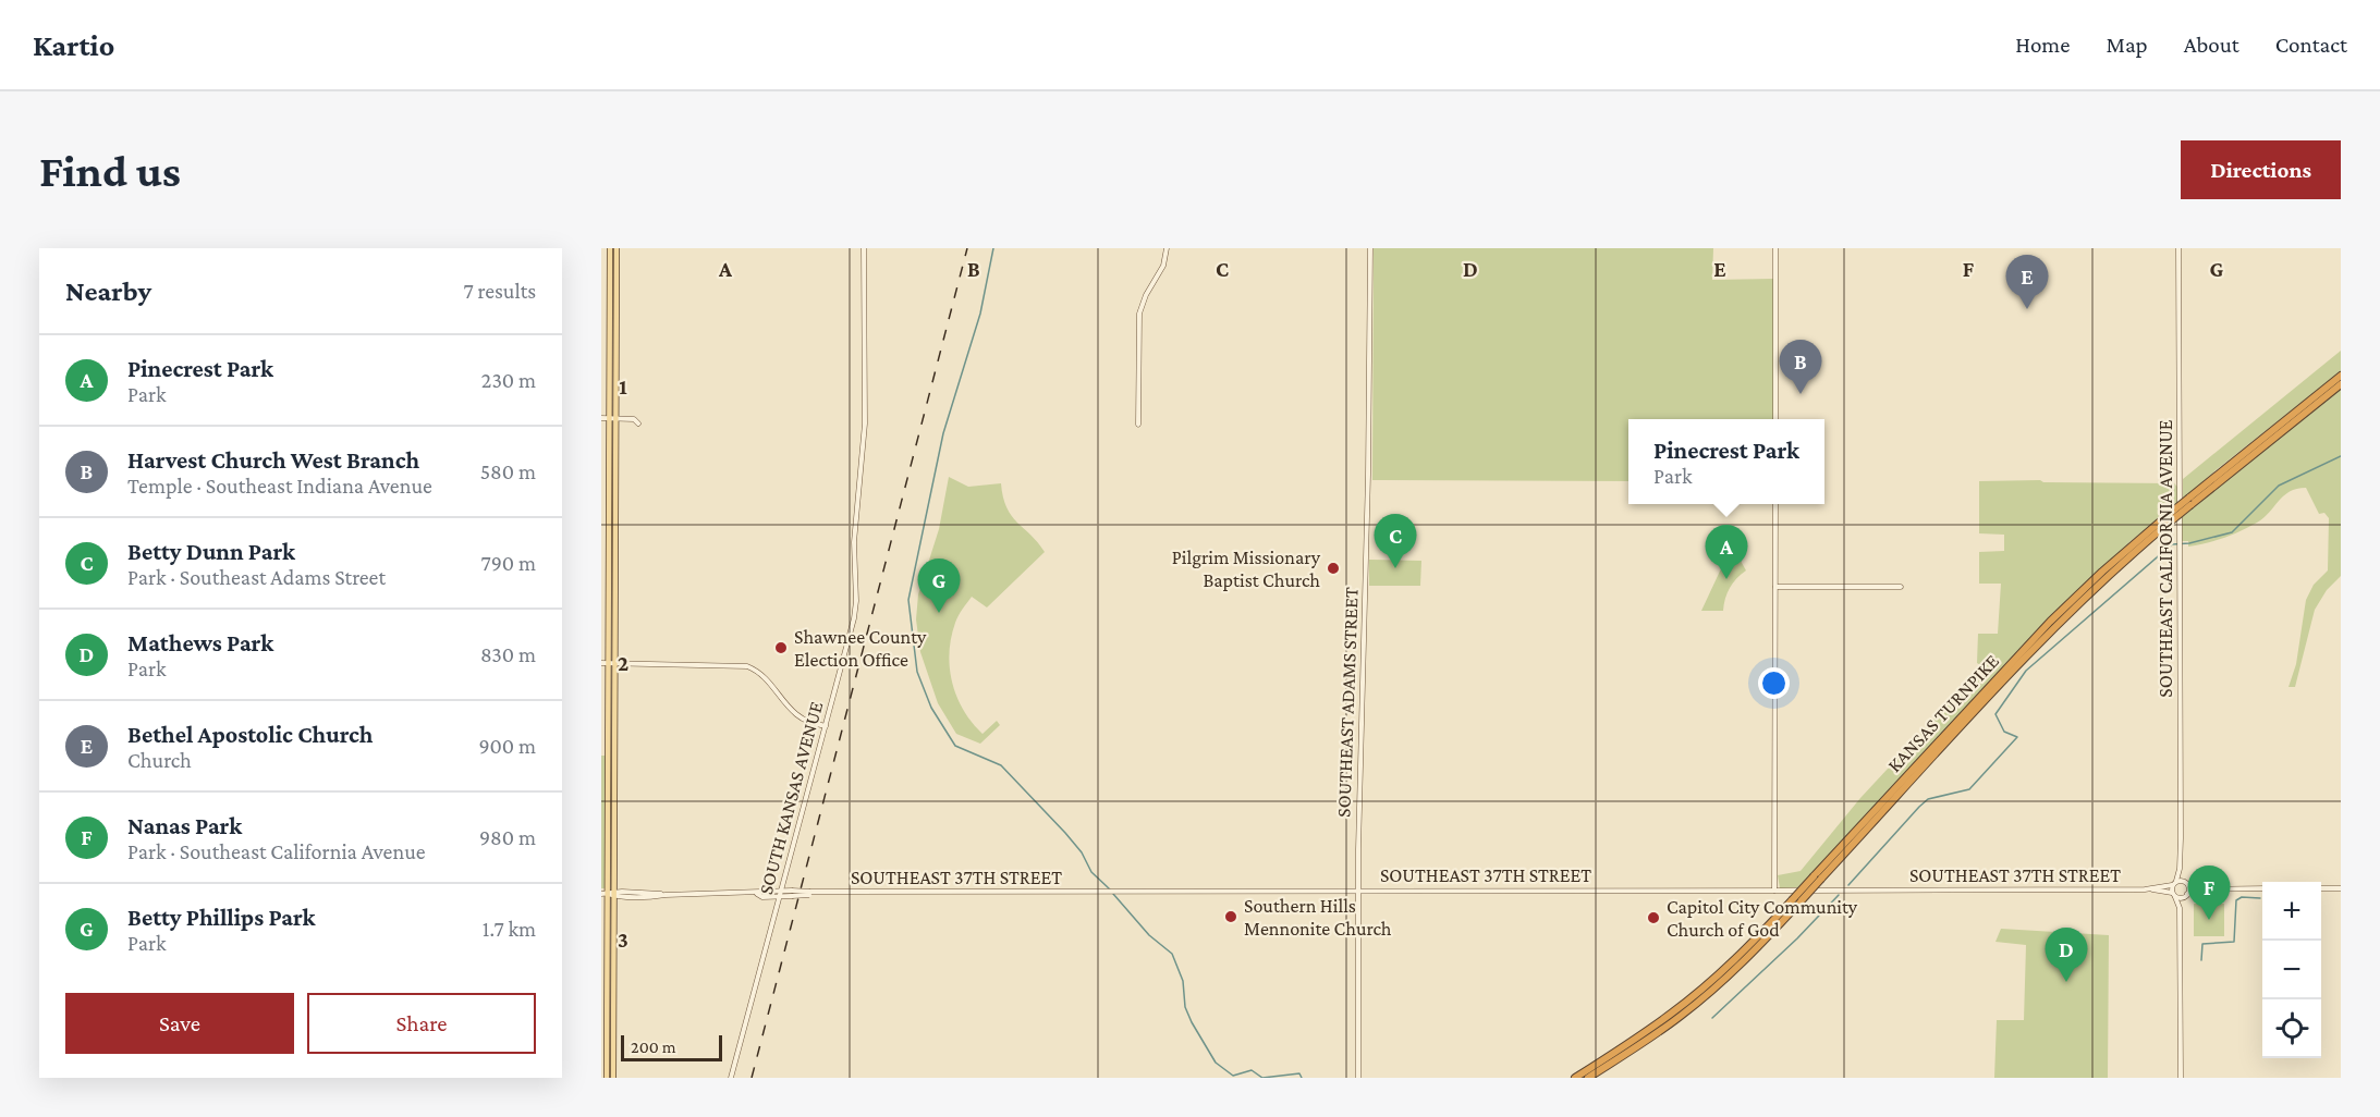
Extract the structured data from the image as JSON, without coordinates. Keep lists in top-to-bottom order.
{
  "streets": {
    "highway": ["KANSAS TURNPIKE"],
    "main road": [
      "SOUTHEAST CALIFORNIA AVENUE",
      "SOUTHEAST ADAMS STREET",
      "SOUTH KANSAS AVENUE",
      "SOUTHEAST 37TH STREET"
    ]
  },
  "crossings": [
    ["SOUTHEAST ADAMS STREET", "SOUTHEAST 37TH STREET"]
  ],
  "places": [
    "Pilgrim Missionary Baptist Church",
    "Shawnee County Election Office",
    "Southern Hills Mennonite Church",
    "Capitol City Community Church of God"
  ],
  "scale_bar": "200 m",
  "page": {
    "header": "Kartio",
    "nav": [
      "Home",
      "Map",
      "About",
      "Contact"
    ],
    "buttons": [
      "Directions",
      ["Save", "Share"]
    ],
    "title": "Find us",
    "heading": ["Nearby", "7 results"],
    "pins": [
      "E",
      "B",
      "C",
      "A",
      "G",
      "F",
      "D"
    ],
    "list": [
      {
        "mark": "A",
        "name": "Pinecrest Park",
        "note": "Park",
        "value": "230 m"
      },
      {
        "mark": "B",
        "name": "Harvest Church West Branch",
        "note": "Temple · Southeast Indiana Avenue",
        "value": "580 m"
      },
      {
        "mark": "C",
        "name": "Betty Dunn Park",
        "note": "Park · Southeast Adams Street",
        "value": "790 m"
      },
      {
        "mark": "D",
        "name": "Mathews Park",
        "note": "Park",
        "value": "830 m"
      },
      {
        "mark": "E",
        "name": "Bethel Apostolic Church",
        "note": "Church",
        "value": "900 m"
      },
      {
        "mark": "F",
        "name": "Nanas Park",
        "note": "Park · Southeast California Avenue",
        "value": "980 m"
      },
      {
        "mark": "G",
        "name": "Betty Phillips Park",
        "note": "Park",
        "value": "1.7 km"
      }
    ],
    "popup": ["Pinecrest Park", "Park"],
    "map_buttons": ["+", "−"],
    "scale": "200 m"
  },
  "grid": {
    "columns": [
      "A",
      "B",
      "C",
      "D",
      "E",
      "F",
      "G"
    ],
    "rows": ["1", "2", "3"]
  }
}
